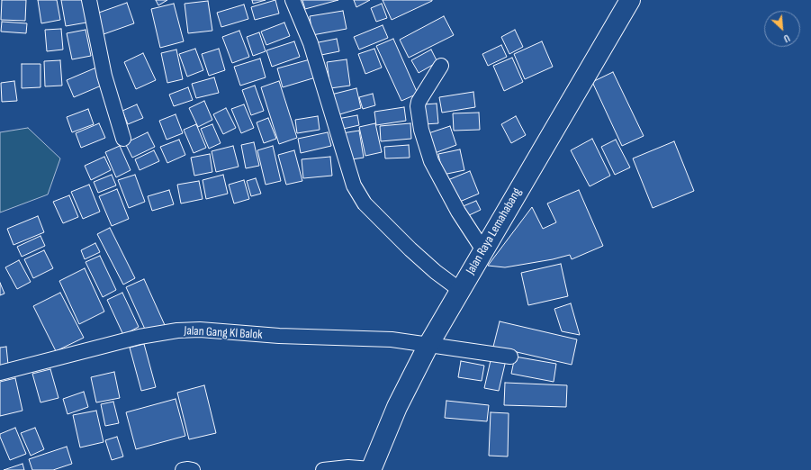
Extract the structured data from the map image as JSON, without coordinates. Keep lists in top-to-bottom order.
{
  "streets": {
    "main road": ["Jalan Raya Lemahabang"],
    "street": ["Jalan Gang Kl Balok"]
  },
  "crossings": [
    ["Jalan Raya Lemahabang", "Jalan Gang Kl Balok"]
  ],
  "north": "bottom right"
}
